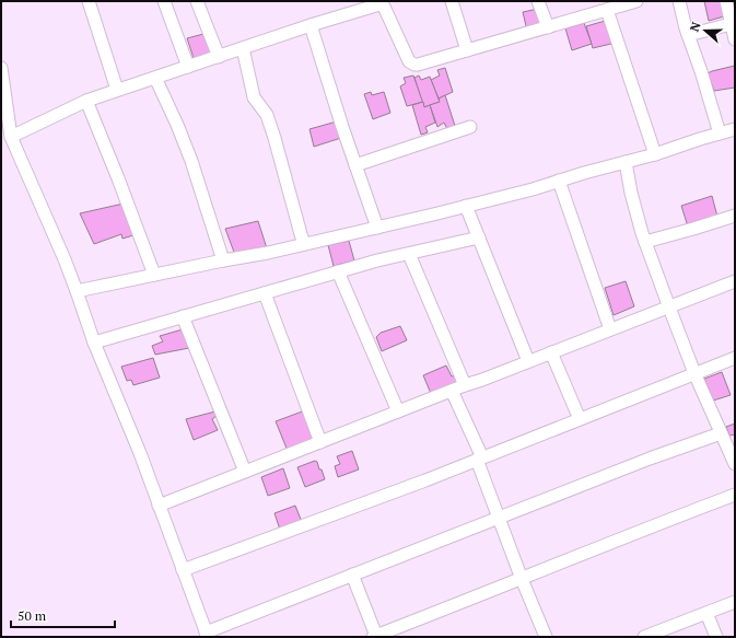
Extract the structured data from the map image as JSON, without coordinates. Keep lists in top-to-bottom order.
{
  "scale_bar": "50 m",
  "north": "left"
}
